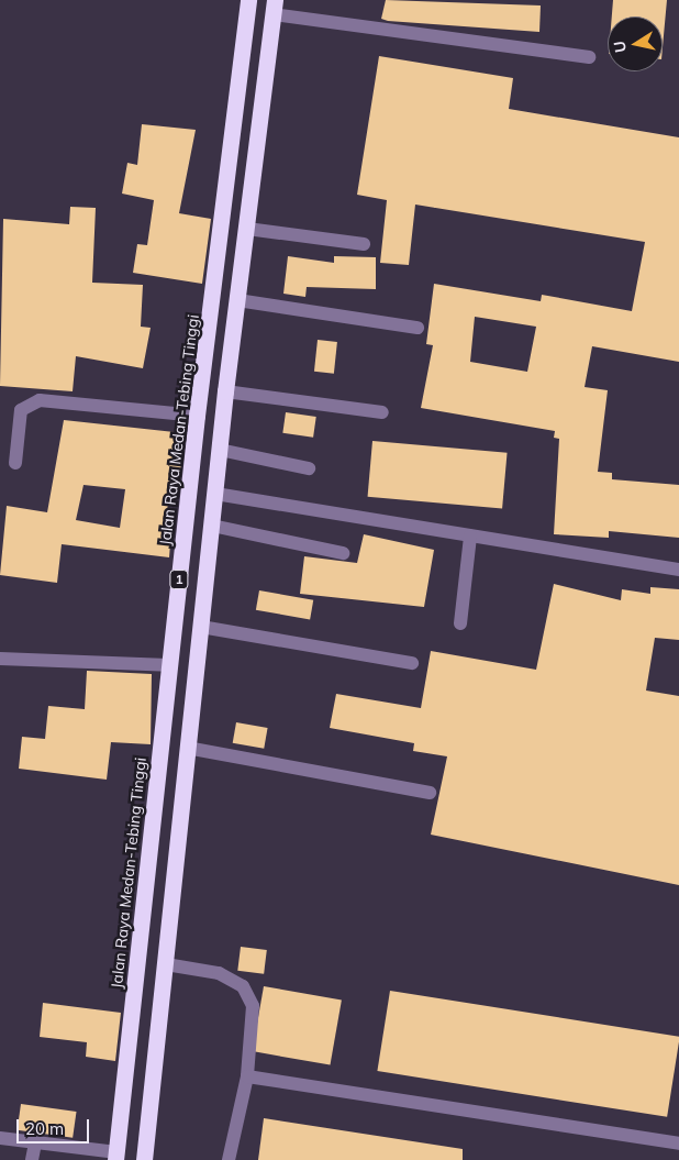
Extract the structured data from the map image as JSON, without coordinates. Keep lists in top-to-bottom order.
{
  "streets": {
    "highway": ["Jalan Raya Medan-Tebing Tinggi", "1"]
  },
  "scale_bar": "20 m",
  "north": "left"
}
